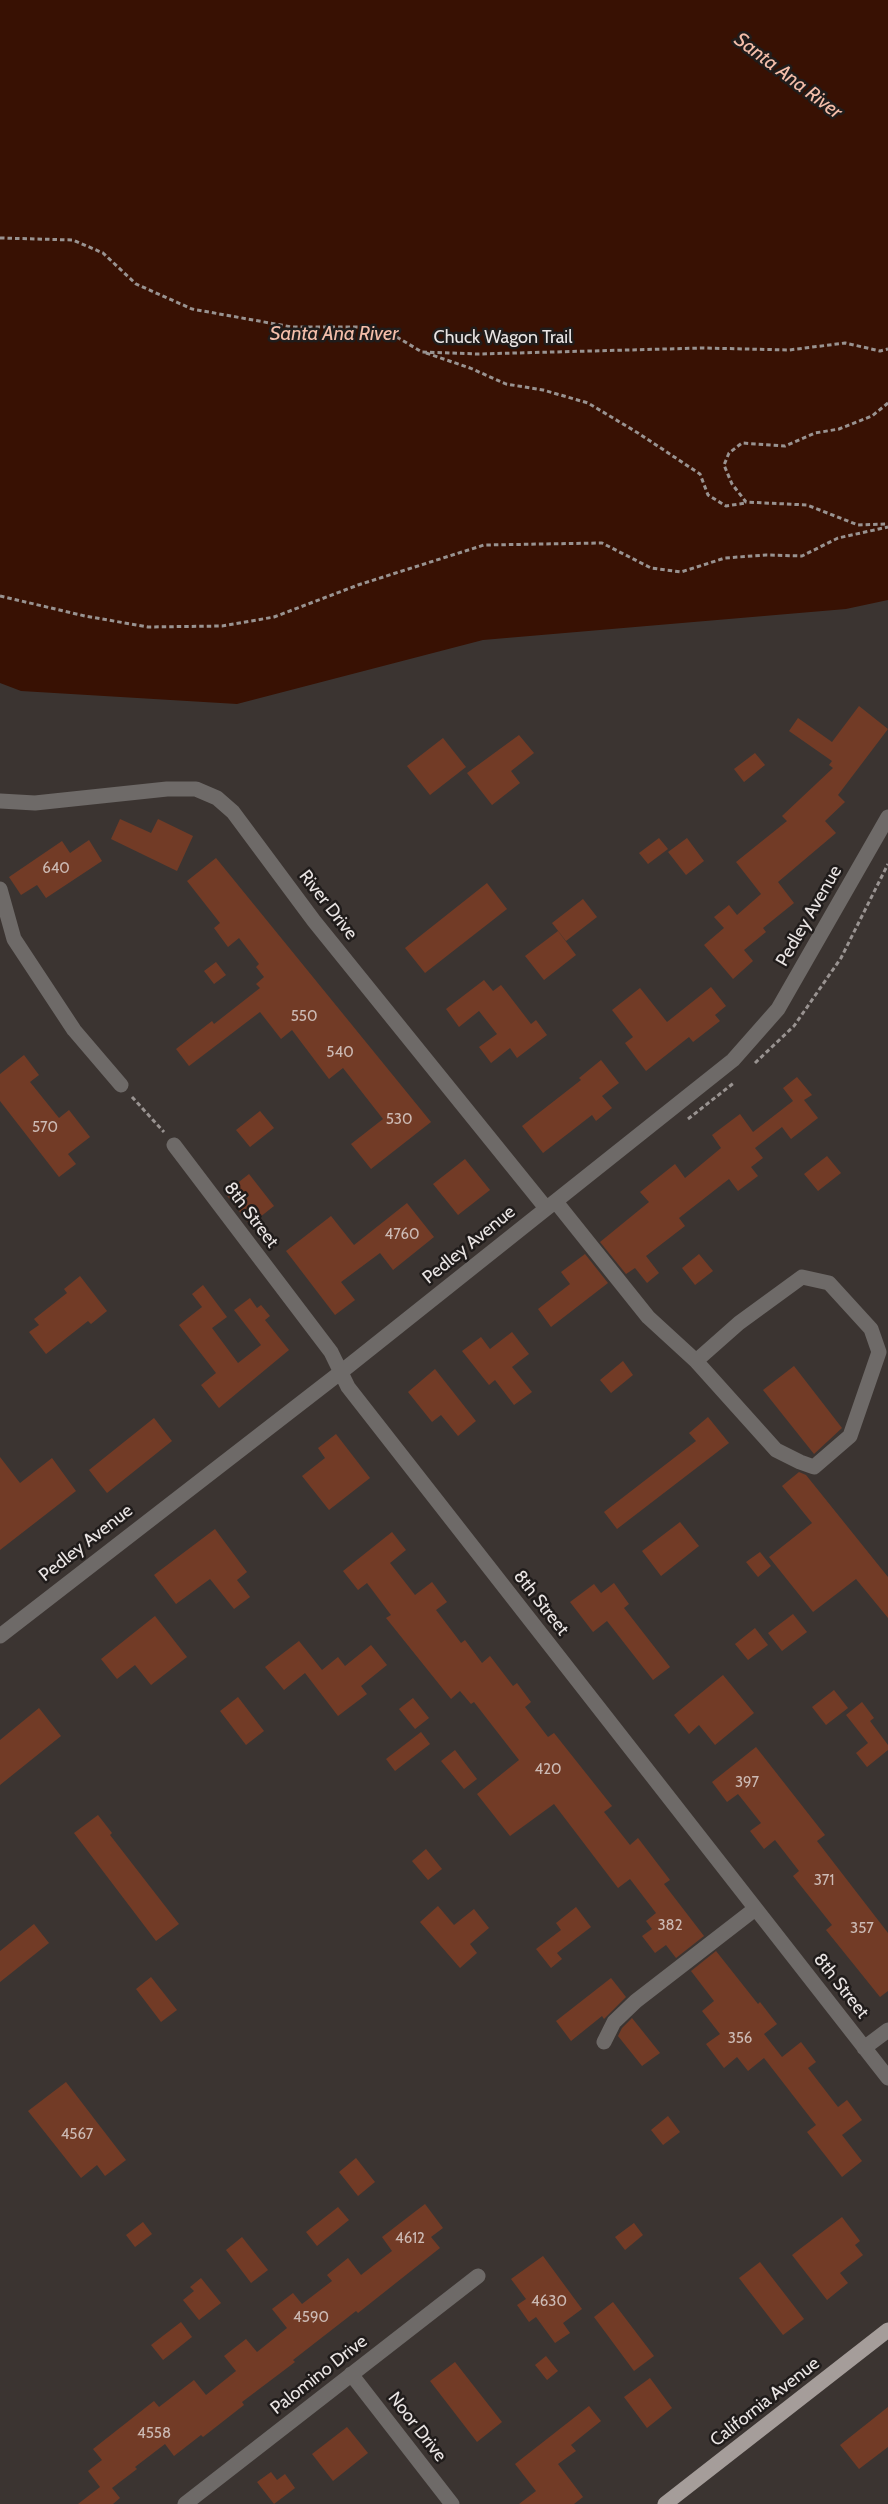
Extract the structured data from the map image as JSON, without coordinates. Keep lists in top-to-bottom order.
{
  "streets": {
    "main road": ["California Avenue"],
    "street": [
      "River Drive",
      "Pedley Avenue",
      "8th Street",
      "Palomino Drive",
      "Noor Drive"
    ],
    "path": ["Chuck Wagon Trail"]
  },
  "crossings": [
    ["River Drive", "Pedley Avenue"],
    ["Pedley Avenue", "8th Street"],
    ["Palomino Drive", "Noor Drive"]
  ],
  "water": ["Santa Ana River"],
  "house_numbers": [
    "640",
    "550",
    "540",
    "530",
    "570",
    "4760",
    "420",
    "397",
    "371",
    "382",
    "357",
    "356",
    "4567",
    "4612",
    "4630",
    "4590",
    "4558"
  ]
}
